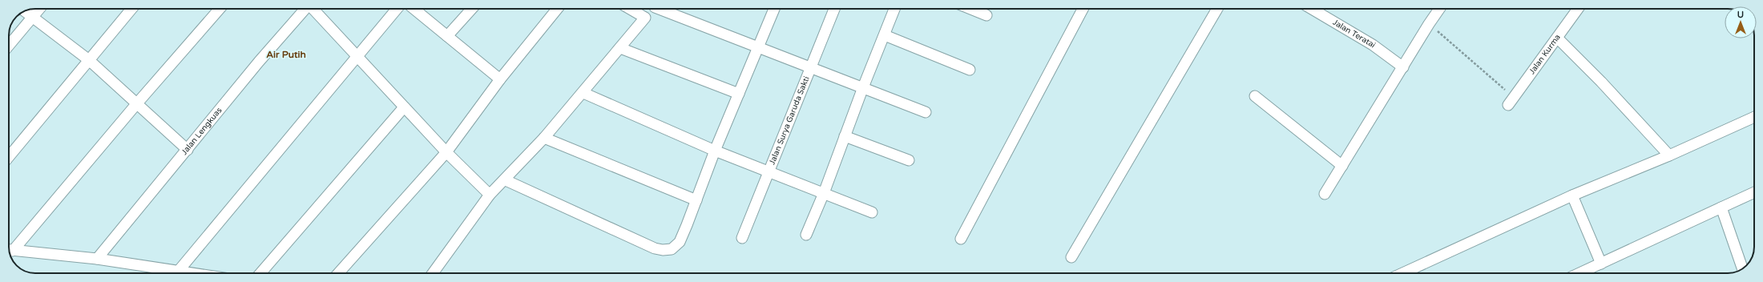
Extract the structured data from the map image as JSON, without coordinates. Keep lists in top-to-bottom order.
{
  "streets": {
    "street": [
      "Jalan Teratai",
      "Jalan Kurma",
      "Jalan Surya Garuda Sakti",
      "Jalan Lengkuas"
    ]
  },
  "districts": ["Air Putih"],
  "north": "top"
}
